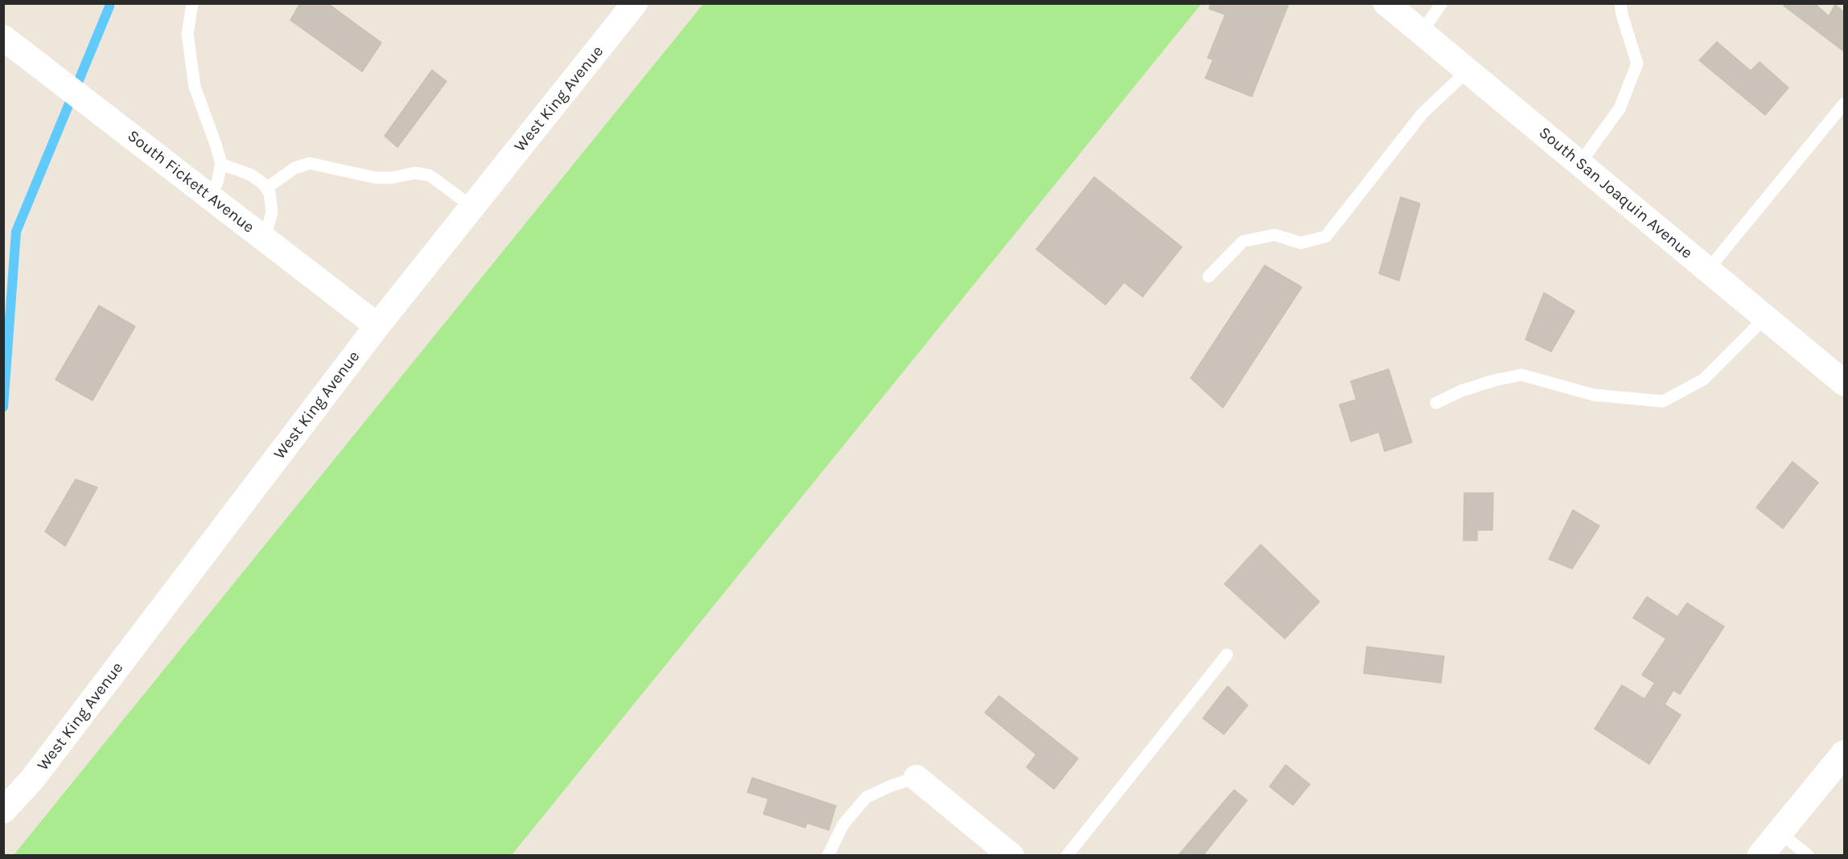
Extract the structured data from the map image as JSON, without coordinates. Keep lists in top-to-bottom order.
{
  "streets": {
    "street": ["West King Avenue", "South Fickett Avenue", "South San Joaquin Avenue"]
  },
  "crossings": [
    ["West King Avenue", "South Fickett Avenue"]
  ]
}
